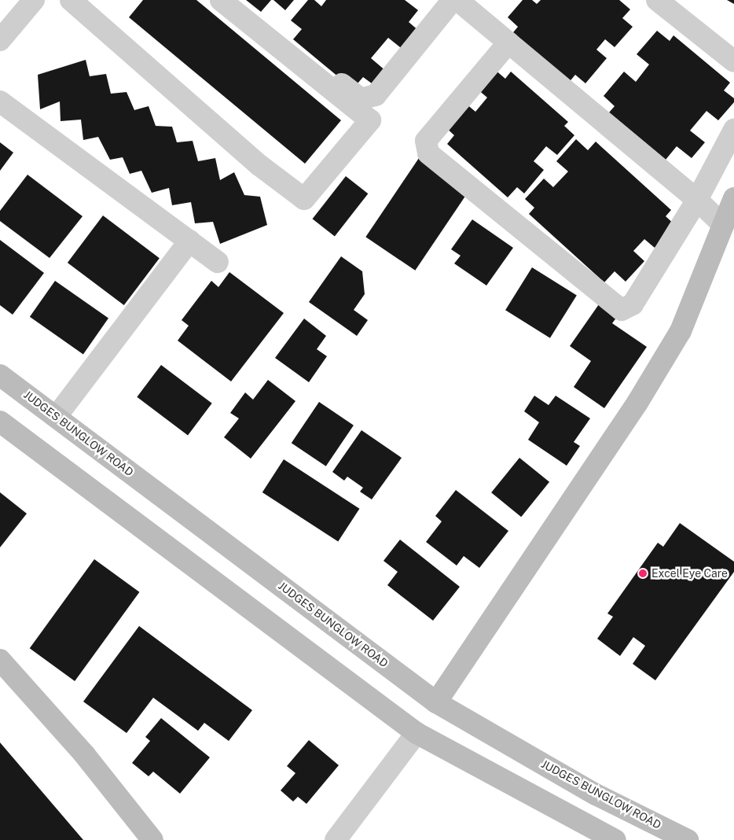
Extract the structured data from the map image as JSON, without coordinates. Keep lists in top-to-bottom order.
{
  "streets": {
    "main road": ["JUDGES BUNGLOW ROAD"]
  },
  "places": ["Excel Eye Care"]
}
